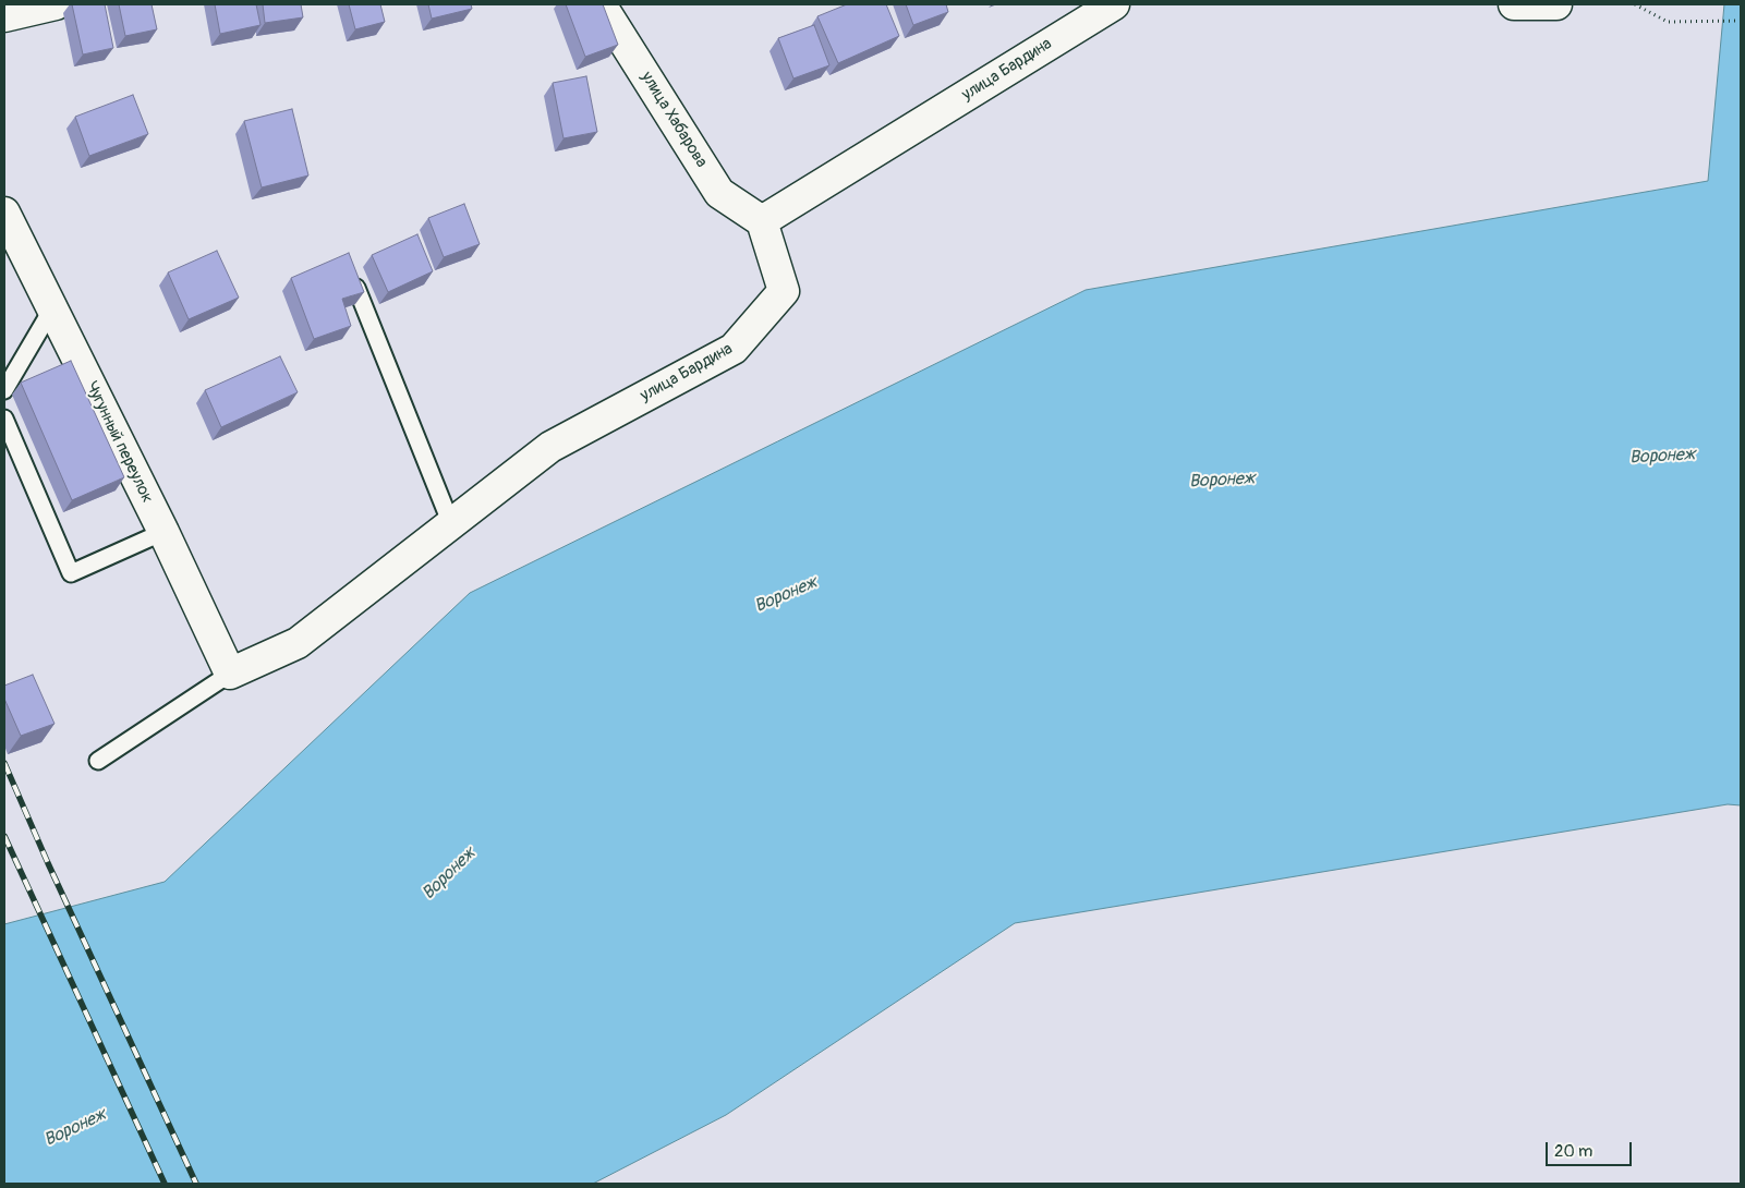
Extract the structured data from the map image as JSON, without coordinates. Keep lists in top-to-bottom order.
{
  "streets": {
    "street": ["улица Бардина", "улица Хабарова", "Чугунный переулок"]
  },
  "crossings": [
    ["улица Бардина", "улица Хабарова"],
    ["улица Бардина", "Чугунный переулок"]
  ],
  "water": ["Воронеж"],
  "scale_bar": "20 m"
}
